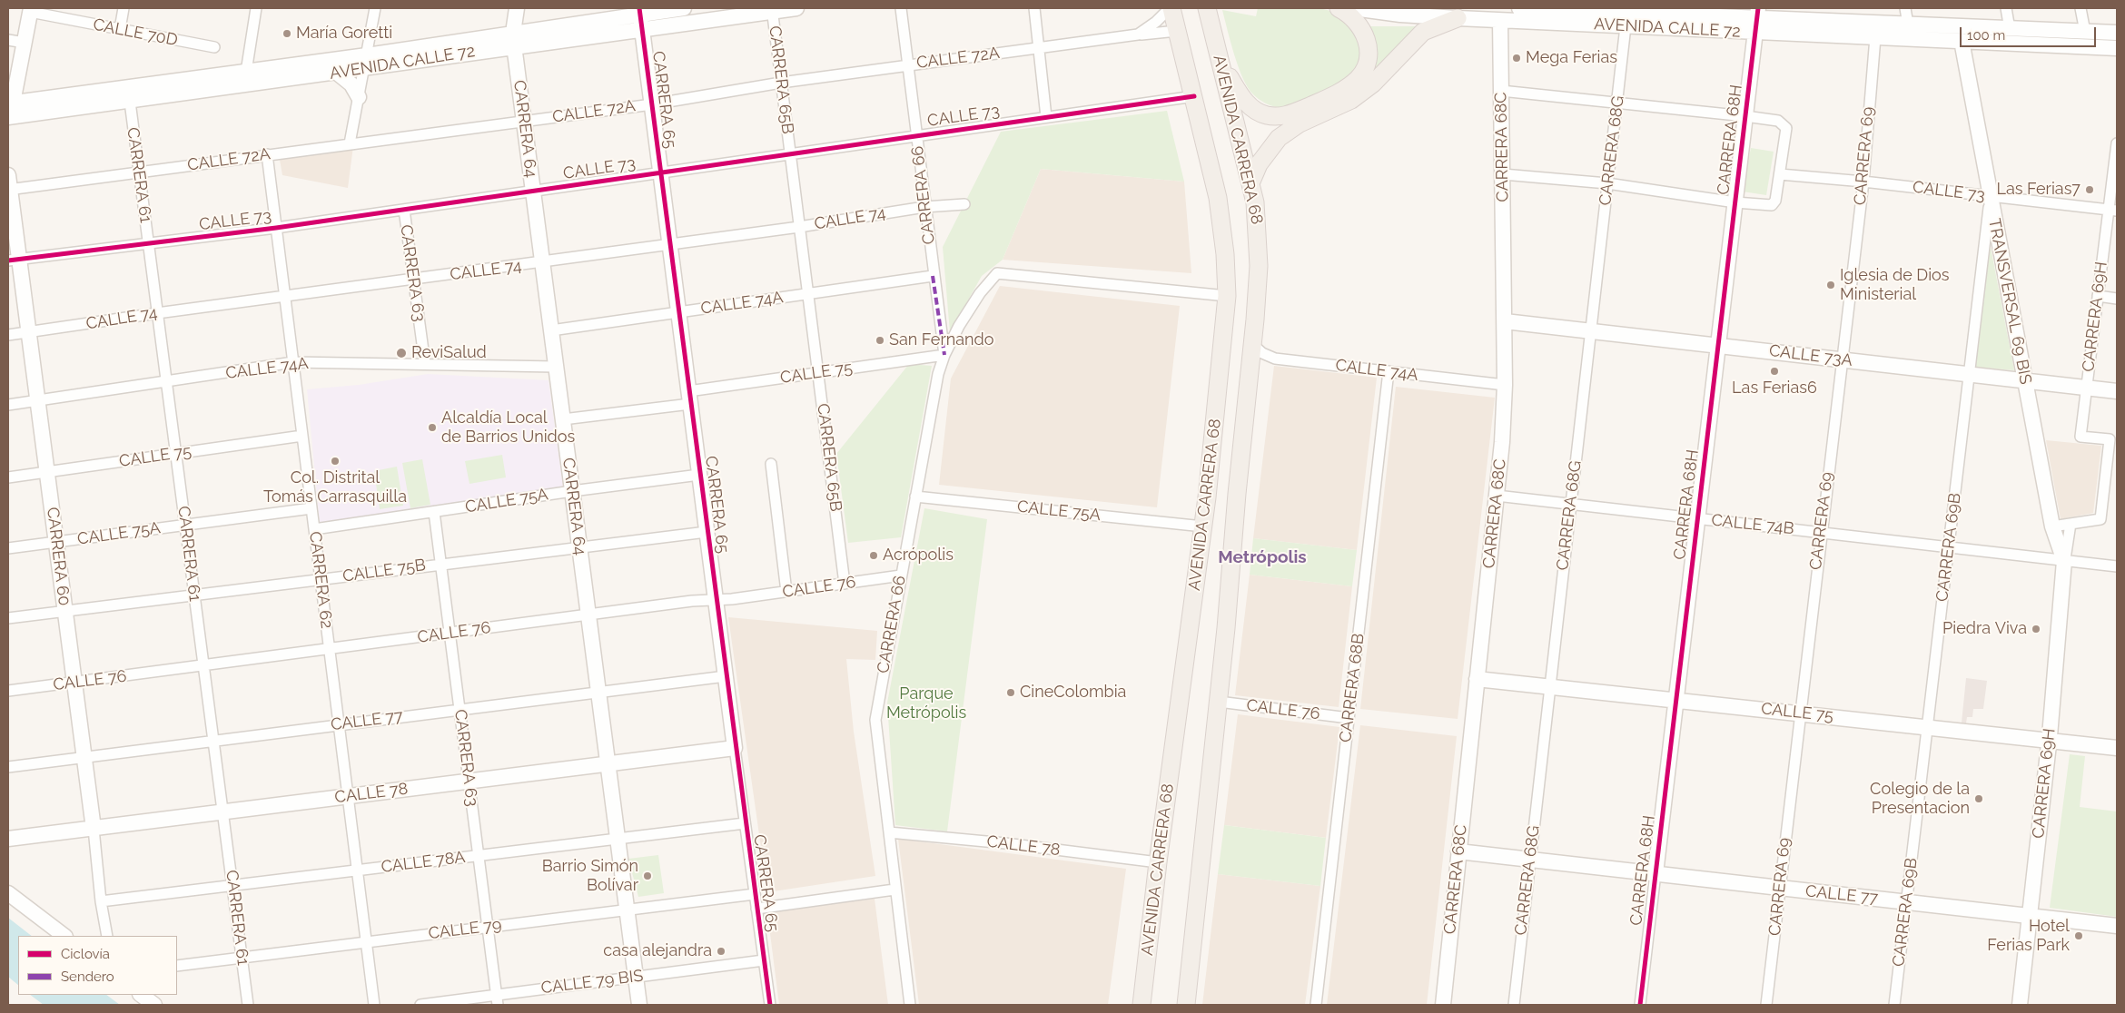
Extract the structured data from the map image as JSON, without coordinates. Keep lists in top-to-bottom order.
{
  "streets": {
    "main road": ["AVENIDA CARRERA 68"],
    "street": [
      "AVENIDA CALLE 72",
      "CALLE 70D",
      "CALLE 72A",
      "CARRERA 65B",
      "CARRERA 65",
      "CALLE 73",
      "CARRERA 64",
      "CARRERA 68H",
      "CARRERA 68C",
      "CARRERA 68G",
      "CARRERA 69",
      "CARRERA 61",
      "CARRERA 66",
      "CALLE 74",
      "CARRERA 63",
      "TRANSVERSAL 69 BIS",
      "CALLE 74A",
      "CARRERA 69H",
      "CALLE 73A",
      "CALLE 75",
      "CALLE 75A",
      "CALLE 74B",
      "CARRERA 69B",
      "CARRERA 60",
      "CALLE 75B",
      "CARRERA 62",
      "CALLE 76",
      "CARRERA 68B",
      "CALLE 77",
      "CALLE 78",
      "CALLE 78A",
      "CALLE 79",
      "CALLE 79 BIS"
    ]
  },
  "crossings": [
    ["AVENIDA CALLE 72", "CARRERA 65B"],
    ["AVENIDA CALLE 72", "CARRERA 65"],
    ["AVENIDA CALLE 72", "CARRERA 64"],
    ["AVENIDA CALLE 72", "CARRERA 68H"],
    ["AVENIDA CALLE 72", "CARRERA 68C"],
    ["AVENIDA CALLE 72", "CARRERA 68G"],
    ["AVENIDA CALLE 72", "CARRERA 69"],
    ["AVENIDA CALLE 72", "CARRERA 61"],
    ["AVENIDA CALLE 72", "TRANSVERSAL 69 BIS"],
    ["CALLE 72A", "CARRERA 65B"],
    ["CALLE 72A", "CARRERA 65"],
    ["CALLE 72A", "CARRERA 64"],
    ["CALLE 72A", "AVENIDA CARRERA 68"],
    ["CALLE 72A", "CARRERA 61"],
    ["CALLE 72A", "CARRERA 66"],
    ["CALLE 72A", "CARRERA 60"],
    ["CALLE 72A", "CARRERA 62"],
    ["CARRERA 65B", "CALLE 73"],
    ["CARRERA 65B", "CALLE 74"],
    ["CARRERA 65B", "CALLE 74A"],
    ["CARRERA 65B", "CALLE 75"],
    ["CARRERA 65B", "CALLE 76"],
    ["CARRERA 65", "CALLE 73"],
    ["CARRERA 65", "CALLE 74"],
    ["CARRERA 65", "CALLE 74A"],
    ["CARRERA 65", "CALLE 75"],
    ["CARRERA 65", "CALLE 75A"],
    ["CARRERA 65", "CALLE 75B"],
    ["CARRERA 65", "CALLE 76"],
    ["CARRERA 65", "CALLE 77"],
    ["CARRERA 65", "CALLE 78"],
    ["CARRERA 65", "CALLE 78A"],
    ["CARRERA 65", "CALLE 79"],
    ["CARRERA 65", "CALLE 79 BIS"],
    ["CALLE 73", "CARRERA 64"],
    ["CALLE 73", "AVENIDA CARRERA 68"],
    ["CALLE 73", "CARRERA 69"],
    ["CALLE 73", "CARRERA 61"],
    ["CALLE 73", "CARRERA 66"],
    ["CALLE 73", "CARRERA 63"],
    ["CALLE 73", "TRANSVERSAL 69 BIS"],
    ["CALLE 73", "CARRERA 69H"],
    ["CALLE 73", "CARRERA 69B"],
    ["CALLE 73", "CARRERA 60"],
    ["CALLE 73", "CARRERA 62"],
    ["CARRERA 64", "CALLE 74"],
    ["CARRERA 64", "CALLE 74A"],
    ["CARRERA 64", "CALLE 75"],
    ["CARRERA 64", "CALLE 75A"],
    ["CARRERA 64", "CALLE 75B"],
    ["CARRERA 64", "CALLE 76"],
    ["CARRERA 64", "CALLE 77"],
    ["CARRERA 64", "CALLE 78"],
    ["CARRERA 64", "CALLE 78A"],
    ["CARRERA 64", "CALLE 79"],
    ["CARRERA 64", "CALLE 79 BIS"],
    ["AVENIDA CARRERA 68", "CARRERA 66"],
    ["AVENIDA CARRERA 68", "CALLE 74A"],
    ["AVENIDA CARRERA 68", "CALLE 75A"],
    ["AVENIDA CARRERA 68", "CALLE 76"],
    ["AVENIDA CARRERA 68", "CALLE 78"],
    ["CARRERA 68H", "CALLE 73A"],
    ["CARRERA 68H", "CALLE 75"],
    ["CARRERA 68H", "CALLE 74B"],
    ["CARRERA 68H", "CALLE 77"],
    ["CARRERA 68C", "CALLE 74A"],
    ["CARRERA 68C", "CALLE 73A"],
    ["CARRERA 68C", "CALLE 75"],
    ["CARRERA 68C", "CALLE 74B"],
    ["CARRERA 68C", "CALLE 77"],
    ["CARRERA 68G", "CALLE 73A"],
    ["CARRERA 68G", "CALLE 75"],
    ["CARRERA 68G", "CALLE 74B"],
    ["CARRERA 68G", "CALLE 77"],
    ["CARRERA 69", "CALLE 73A"],
    ["CARRERA 69", "CALLE 75"],
    ["CARRERA 69", "CALLE 74B"],
    ["CARRERA 69", "CALLE 77"],
    ["CARRERA 61", "CALLE 74"],
    ["CARRERA 61", "CALLE 74A"],
    ["CARRERA 61", "CALLE 75"],
    ["CARRERA 61", "CALLE 75A"],
    ["CARRERA 61", "CALLE 75B"],
    ["CARRERA 61", "CALLE 76"],
    ["CARRERA 61", "CALLE 77"],
    ["CARRERA 61", "CALLE 78"],
    ["CARRERA 61", "CALLE 78A"],
    ["CARRERA 61", "CALLE 79"],
    ["CARRERA 66", "CALLE 74"],
    ["CARRERA 66", "CALLE 74A"],
    ["CARRERA 66", "CALLE 75"],
    ["CARRERA 66", "CALLE 75A"],
    ["CARRERA 66", "CALLE 76"],
    ["CARRERA 66", "CALLE 78"],
    ["CALLE 74", "CARRERA 63"],
    ["CALLE 74", "CARRERA 60"],
    ["CALLE 74", "CARRERA 62"],
    ["CARRERA 63", "CALLE 74A"],
    ["CARRERA 63", "CALLE 75A"],
    ["CARRERA 63", "CALLE 75B"],
    ["CARRERA 63", "CALLE 76"],
    ["CARRERA 63", "CALLE 77"],
    ["CARRERA 63", "CALLE 78"],
    ["CARRERA 63", "CALLE 78A"],
    ["CARRERA 63", "CALLE 79"],
    ["CARRERA 63", "CALLE 79 BIS"],
    ["TRANSVERSAL 69 BIS", "CARRERA 69H"],
    ["TRANSVERSAL 69 BIS", "CALLE 73A"],
    ["TRANSVERSAL 69 BIS", "CALLE 74B"],
    ["TRANSVERSAL 69 BIS", "CARRERA 69B"],
    ["CALLE 74A", "CARRERA 60"],
    ["CALLE 74A", "CARRERA 62"],
    ["CALLE 74A", "CARRERA 68B"],
    ["CARRERA 69H", "CALLE 73A"],
    ["CARRERA 69H", "CALLE 75"],
    ["CARRERA 69H", "CALLE 74B"],
    ["CARRERA 69H", "CALLE 77"],
    ["CALLE 73A", "CARRERA 69B"],
    ["CALLE 75", "CARRERA 69B"],
    ["CALLE 75", "CARRERA 60"],
    ["CALLE 75", "CARRERA 62"],
    ["CALLE 75A", "CARRERA 60"],
    ["CALLE 75A", "CARRERA 62"],
    ["CALLE 74B", "CARRERA 69B"],
    ["CARRERA 69B", "CALLE 77"],
    ["CARRERA 60", "CALLE 75B"],
    ["CARRERA 60", "CALLE 76"],
    ["CARRERA 60", "CALLE 77"],
    ["CARRERA 60", "CALLE 78"],
    ["CARRERA 60", "CALLE 78A"],
    ["CALLE 75B", "CARRERA 62"],
    ["CARRERA 62", "CALLE 76"],
    ["CARRERA 62", "CALLE 77"],
    ["CARRERA 62", "CALLE 78"],
    ["CARRERA 62", "CALLE 78A"],
    ["CARRERA 62", "CALLE 79"],
    ["CALLE 76", "CARRERA 68B"]
  ],
  "districts": ["Metrópolis"],
  "parks": ["Parque Metrópolis"],
  "places": [
    "María Goretti",
    "Mega Ferias",
    "Las Ferias7",
    "Iglesia de Dios Ministerial",
    "San Fernando",
    "ReviSalud",
    "Las Ferias6",
    "Alcaldía Local de Barrios Unidos",
    "Col. Distrital Tomás Carrasquilla",
    "Acrópolis",
    "Piedra Viva",
    "CineColombia",
    "Colegio de la Presentacion",
    "Barrio Simón Bolívar",
    "Hotel Ferias Park",
    "casa alejandra"
  ],
  "legend": ["Ciclovía", "Sendero"],
  "scale_bar": "100 m"
}
